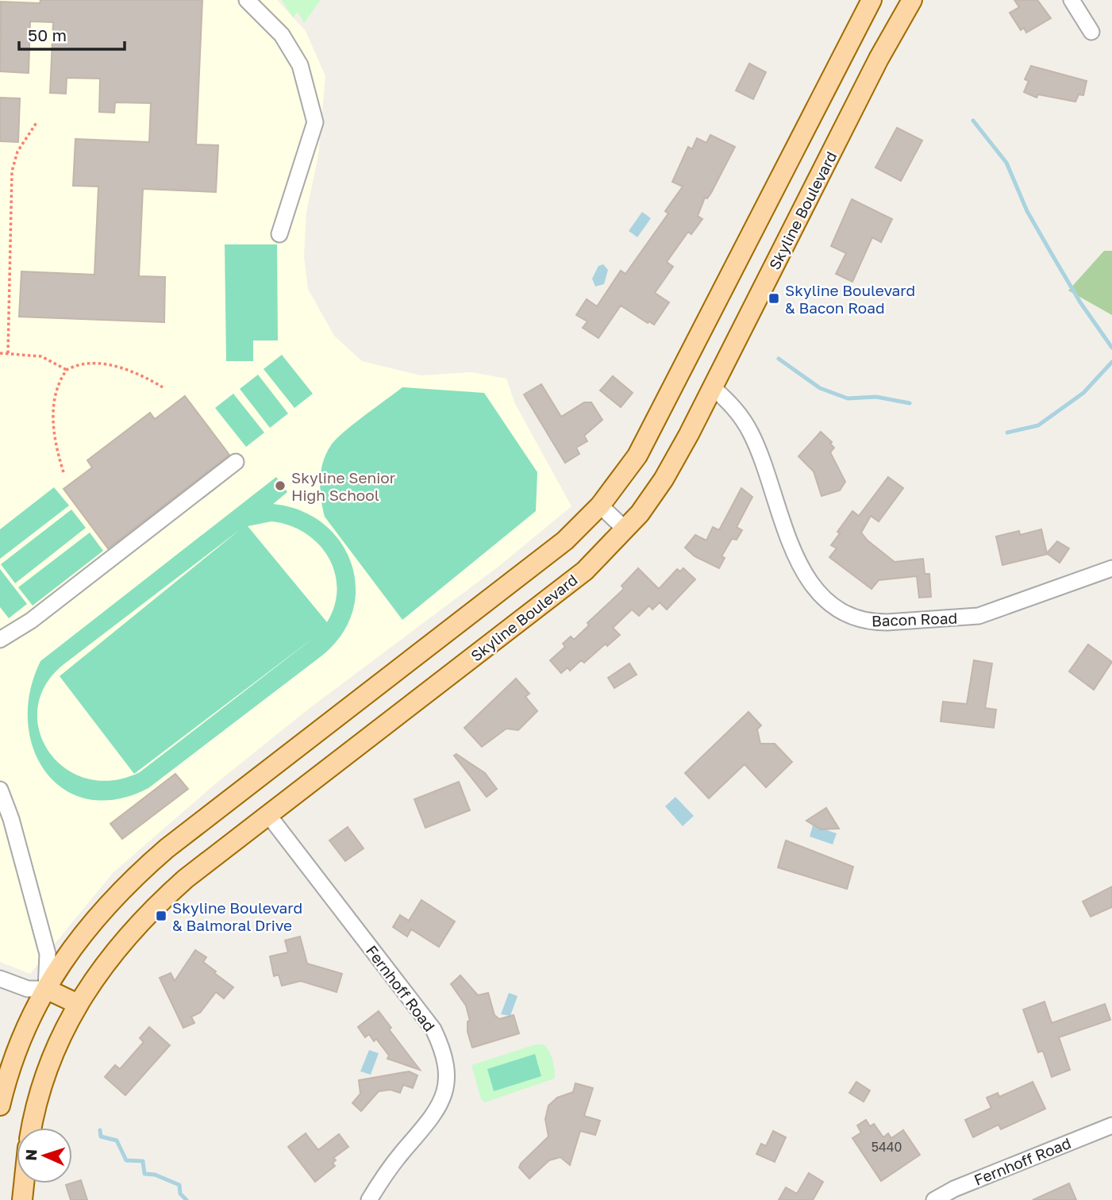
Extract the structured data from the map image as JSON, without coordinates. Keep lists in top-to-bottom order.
{
  "streets": {
    "main road": ["Skyline Boulevard"],
    "street": ["Bacon Road", "Fernhoff Road"]
  },
  "crossings": [
    ["Skyline Boulevard", "Bacon Road"],
    ["Skyline Boulevard", "Fernhoff Road"]
  ],
  "places": {
    "transit": ["Skyline Boulevard & Bacon Road", "Skyline Boulevard & Balmoral Drive"],
    "other": ["Skyline Senior High School"]
  },
  "house_numbers": ["5440"],
  "scale_bar": "50 m",
  "north": "left"
}
